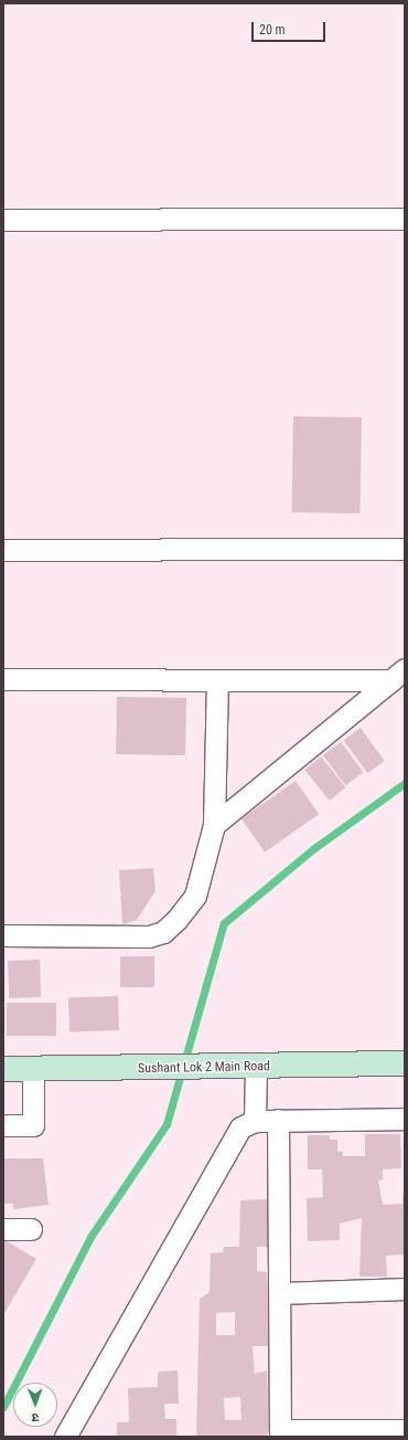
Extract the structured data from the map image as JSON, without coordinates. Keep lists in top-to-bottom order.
{
  "streets": {
    "street": ["Sushant Lok 2 Main Road"]
  },
  "scale_bar": "20 m",
  "north": "bottom"
}
